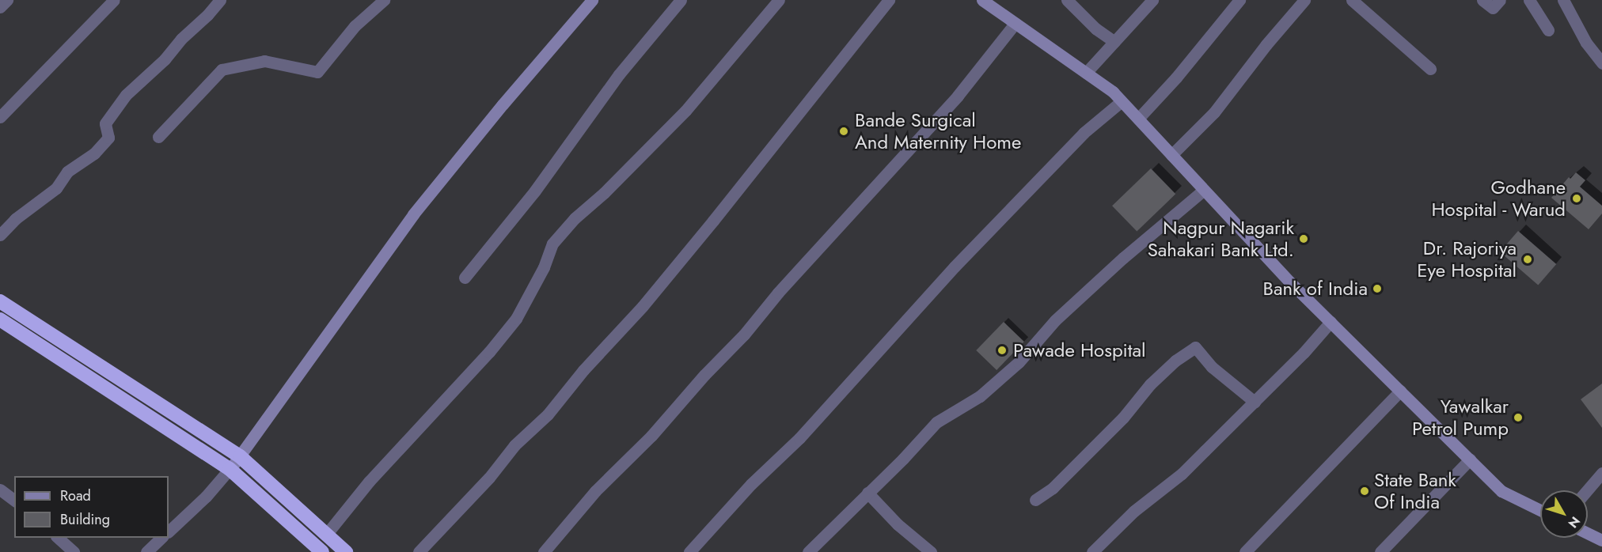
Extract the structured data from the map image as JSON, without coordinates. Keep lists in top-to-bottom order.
{
  "places": [
    "Bande Surgical And Maternity Home",
    "Godhane Hospital - Warud",
    "Nagpur Nagarik Sahakari Bank Ltd.",
    "Dr. Rajoriya Eye Hospital",
    "Bank of India",
    "Pawade Hospital",
    "Yawalkar Petrol Pump",
    "State Bank Of India"
  ],
  "legend": ["Road", "Building"],
  "north": "bottom right"
}
